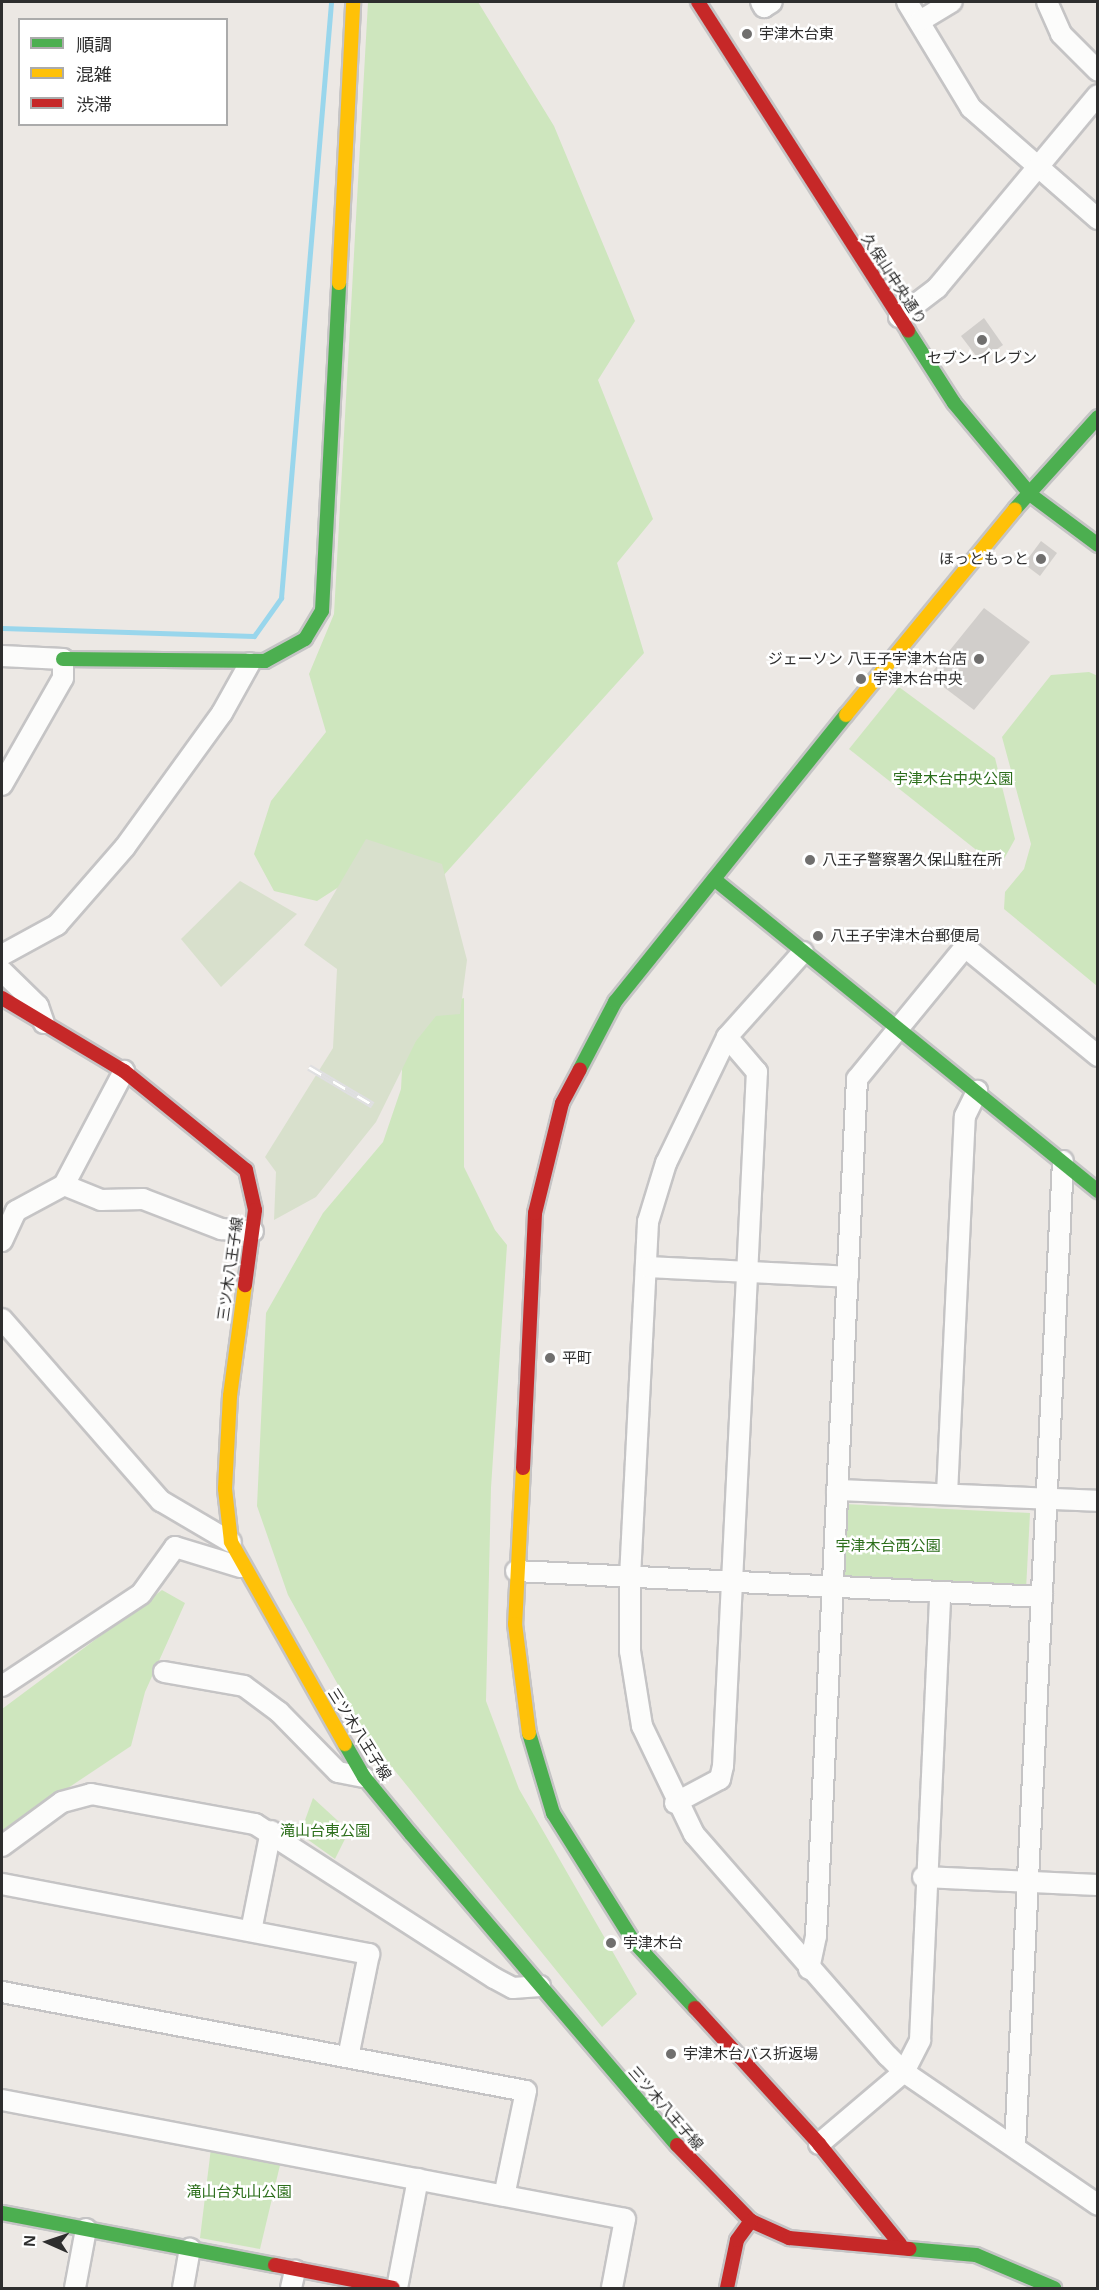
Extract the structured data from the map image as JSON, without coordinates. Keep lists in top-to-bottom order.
{
  "streets": {
    "street": ["久保山中央通り", "三ツ木八王子線"]
  },
  "parks": [
    "宇津木台中央公園",
    "宇津木台西公園",
    "滝山台東公園",
    "滝山台丸山公園"
  ],
  "places": [
    "宇津木台東",
    "セブン-イレブン",
    "ほっともっと",
    "ジェーソン 八王子宇津木台店",
    "宇津木台中央",
    "八王子警察署久保山駐在所",
    "八王子宇津木台郵便局",
    "平町",
    "宇津木台",
    "宇津木台バス折返場"
  ],
  "legend": ["順調", "混雑", "渋滞"],
  "north": "left"
}
